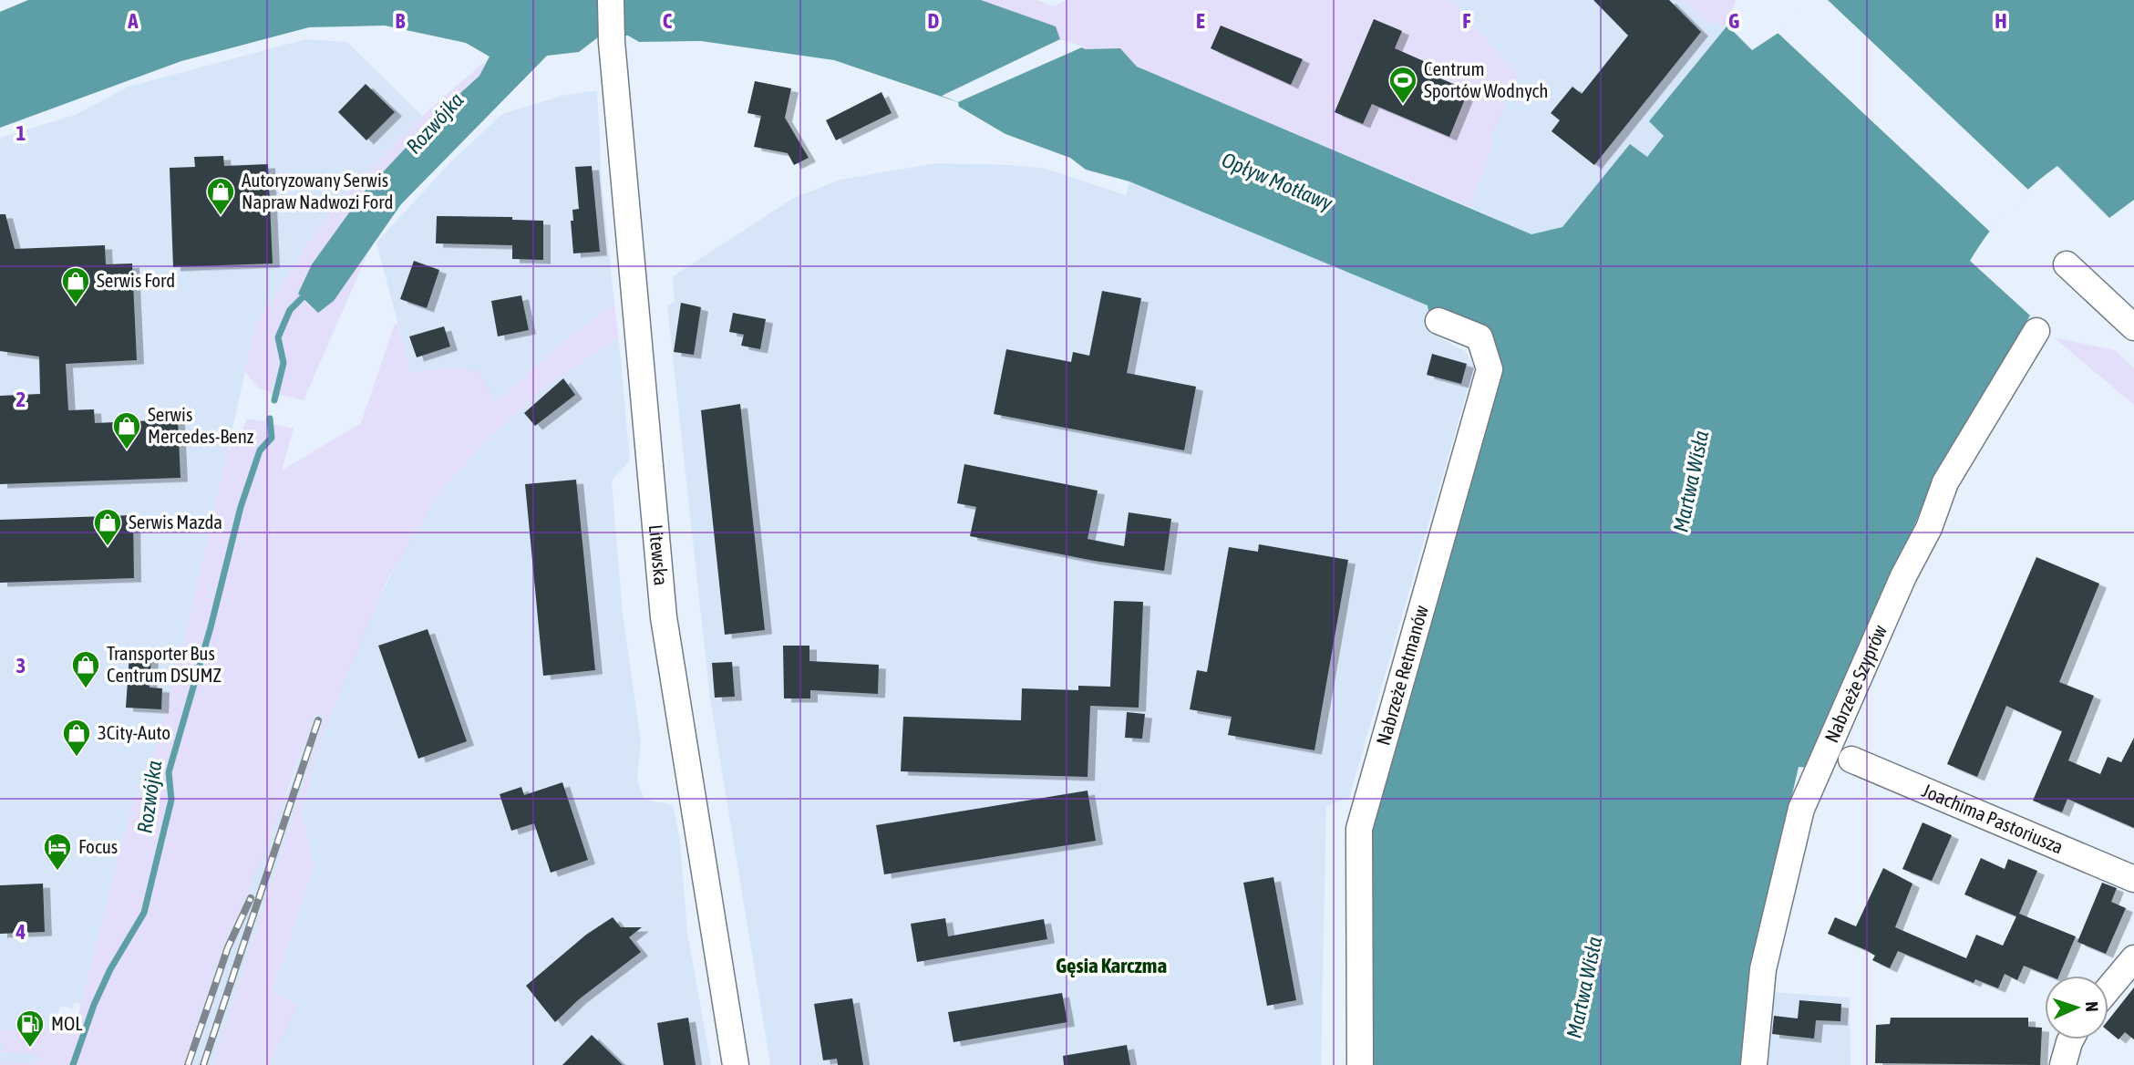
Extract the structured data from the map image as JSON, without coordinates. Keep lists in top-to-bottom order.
{
  "streets": {
    "street": [
      "Litewska",
      "Nabrzeże Retmanów",
      "Nabrzeże Szyprów",
      "Joachima Pastoriusza"
    ]
  },
  "districts": ["Gęsia Karczma"],
  "water": ["Rozwójka", "Opływ Motławy", "Martwa Wisła"],
  "places": {
    "sports": ["Centrum Sportów Wodnych"],
    "shop": [
      "Autoryzowany Serwis Napraw Nadwozi Ford",
      "Serwis Ford",
      "Serwis Mercedes-Benz",
      "Serwis Mazda",
      "Transporter Bus Centrum DSUMZ",
      "3City-Auto"
    ],
    "hotel": ["Focus"],
    "fuel station": ["MOL"]
  },
  "north": "right",
  "grid": {
    "columns": [
      "A",
      "B",
      "C",
      "D",
      "E",
      "F",
      "G",
      "H"
    ],
    "rows": [
      "1",
      "2",
      "3",
      "4"
    ]
  }
}
